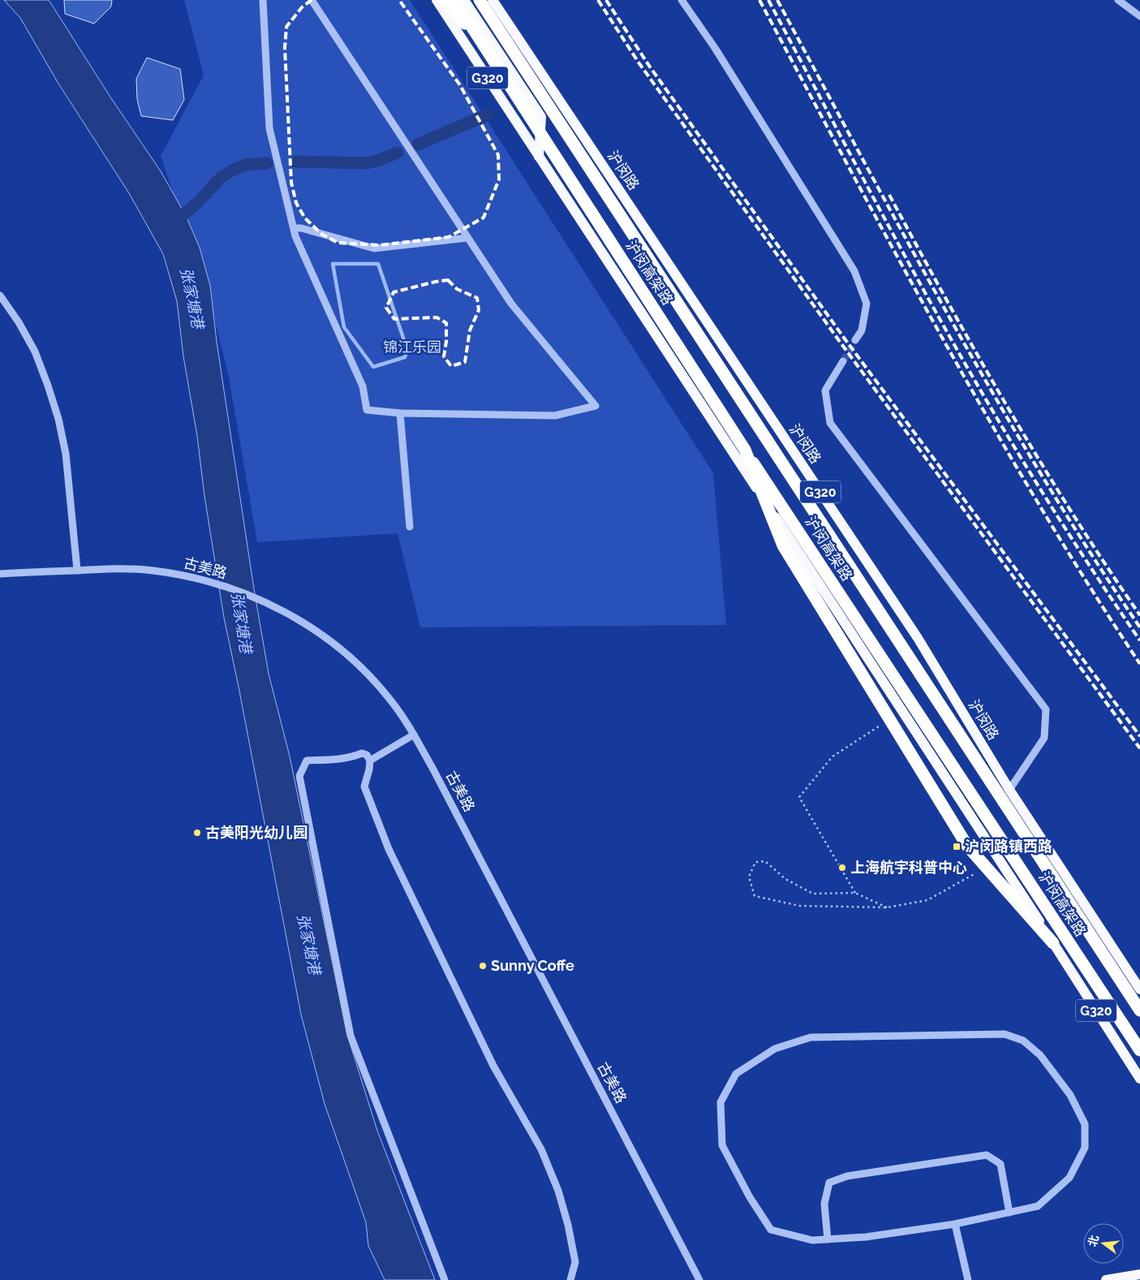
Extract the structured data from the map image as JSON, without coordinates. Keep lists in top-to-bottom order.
{
  "streets": {
    "highway": ["沪闵高架路"],
    "main road": ["G320", "沪闵路"],
    "street": ["古美路"]
  },
  "water": ["张家塘港"],
  "parks": ["锦江乐园"],
  "places": {
    "other": ["古美阳光幼儿园", "上海航宇科普中心", "Sunny Coffe"],
    "transit": ["沪闵路镇西路"]
  },
  "north": "left"
}
